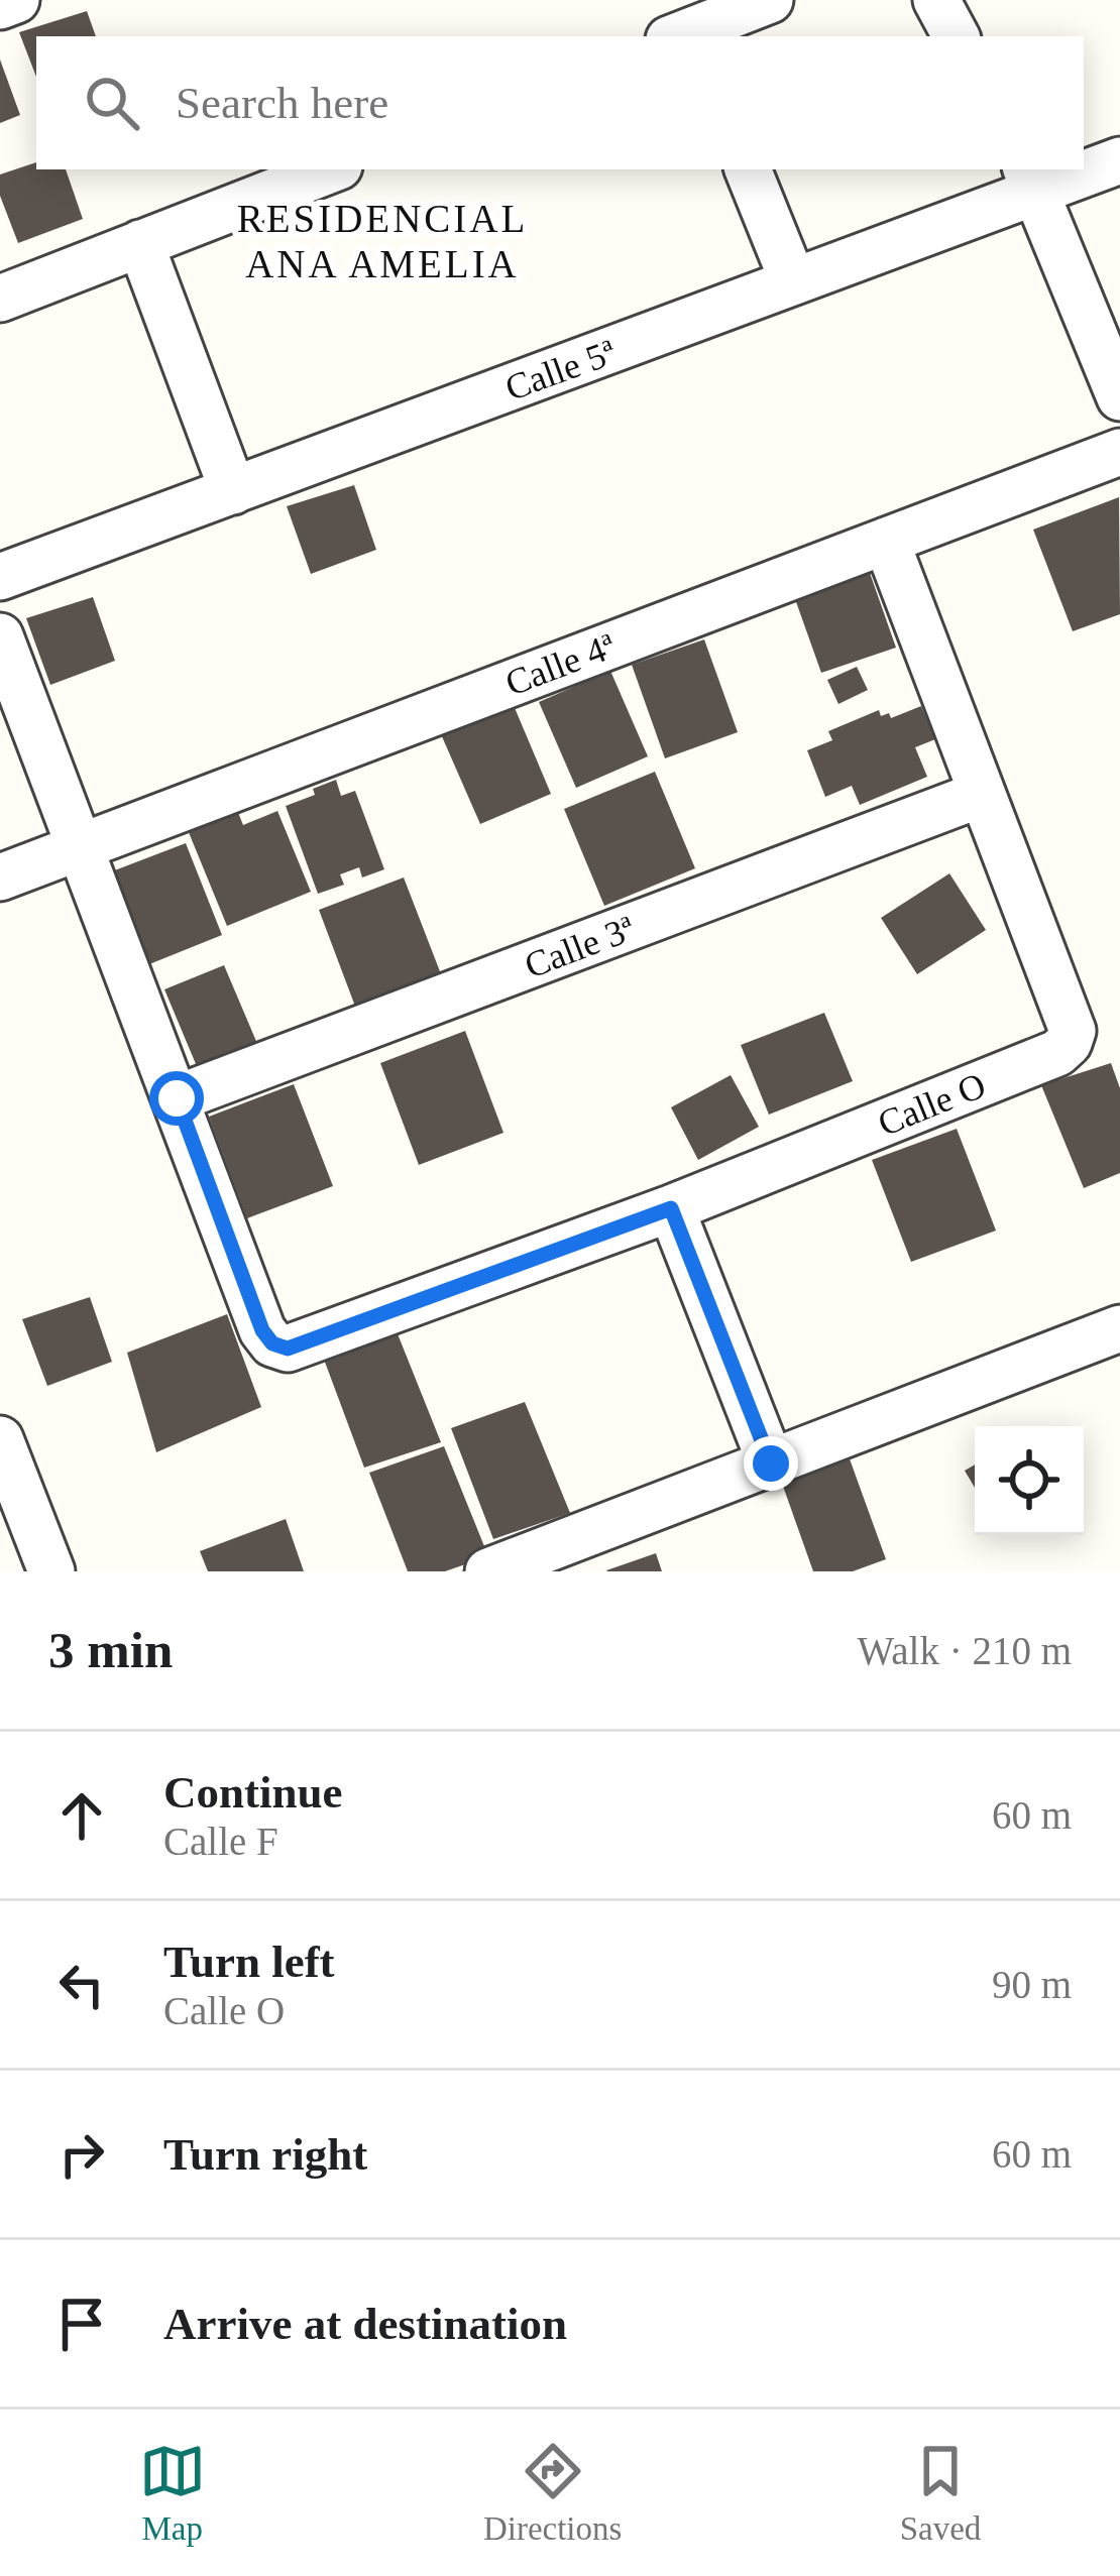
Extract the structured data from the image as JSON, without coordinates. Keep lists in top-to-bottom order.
{
  "streets": {
    "street": [
      "Calle 5ª",
      "Calle 4ª",
      "Calle 3ª",
      "Calle O"
    ]
  },
  "crossings": [
    ["Calle 4ª", "Calle O"],
    ["Calle 3ª", "Calle O"]
  ],
  "districts": ["RESIDENCIAL ANA AMELIA"],
  "page": {
    "search": "Search here",
    "heading": ["3 min", "Walk · 210 m"],
    "list": [
      ["Continue", "Calle F", "60 m"],
      ["Turn left", "Calle O", "90 m"],
      ["Turn right", "60 m"],
      "Arrive at destination"
    ],
    "nav": ["Map", "Directions", "Saved"]
  }
}
